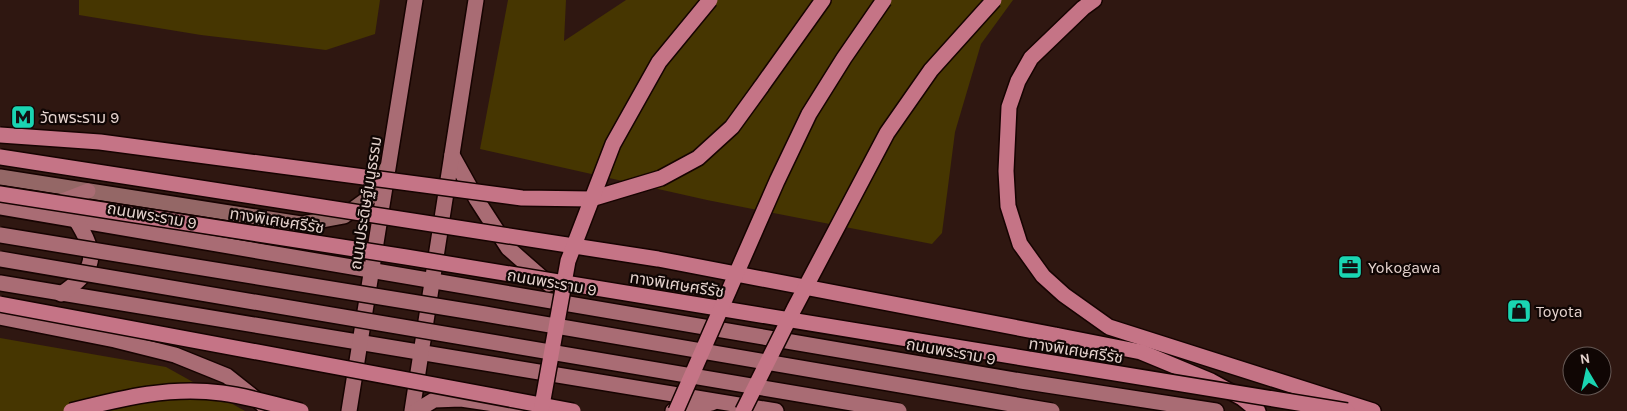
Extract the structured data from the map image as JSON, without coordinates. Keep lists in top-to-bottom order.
{
  "streets": {
    "highway": ["ทางพิเศษศรีรัช"],
    "main road": ["ถนนประดิษฐ์มนูธรรม", "ถนนพระราม 9"]
  },
  "crossings": [
    ["ถนนประดิษฐ์มนูธรรม", "ถนนพระราม 9"]
  ],
  "places": {
    "metro station": ["วัดพระราม 9"],
    "office": ["Yokogawa"],
    "shop": ["Toyota"]
  },
  "north": "top"
}
